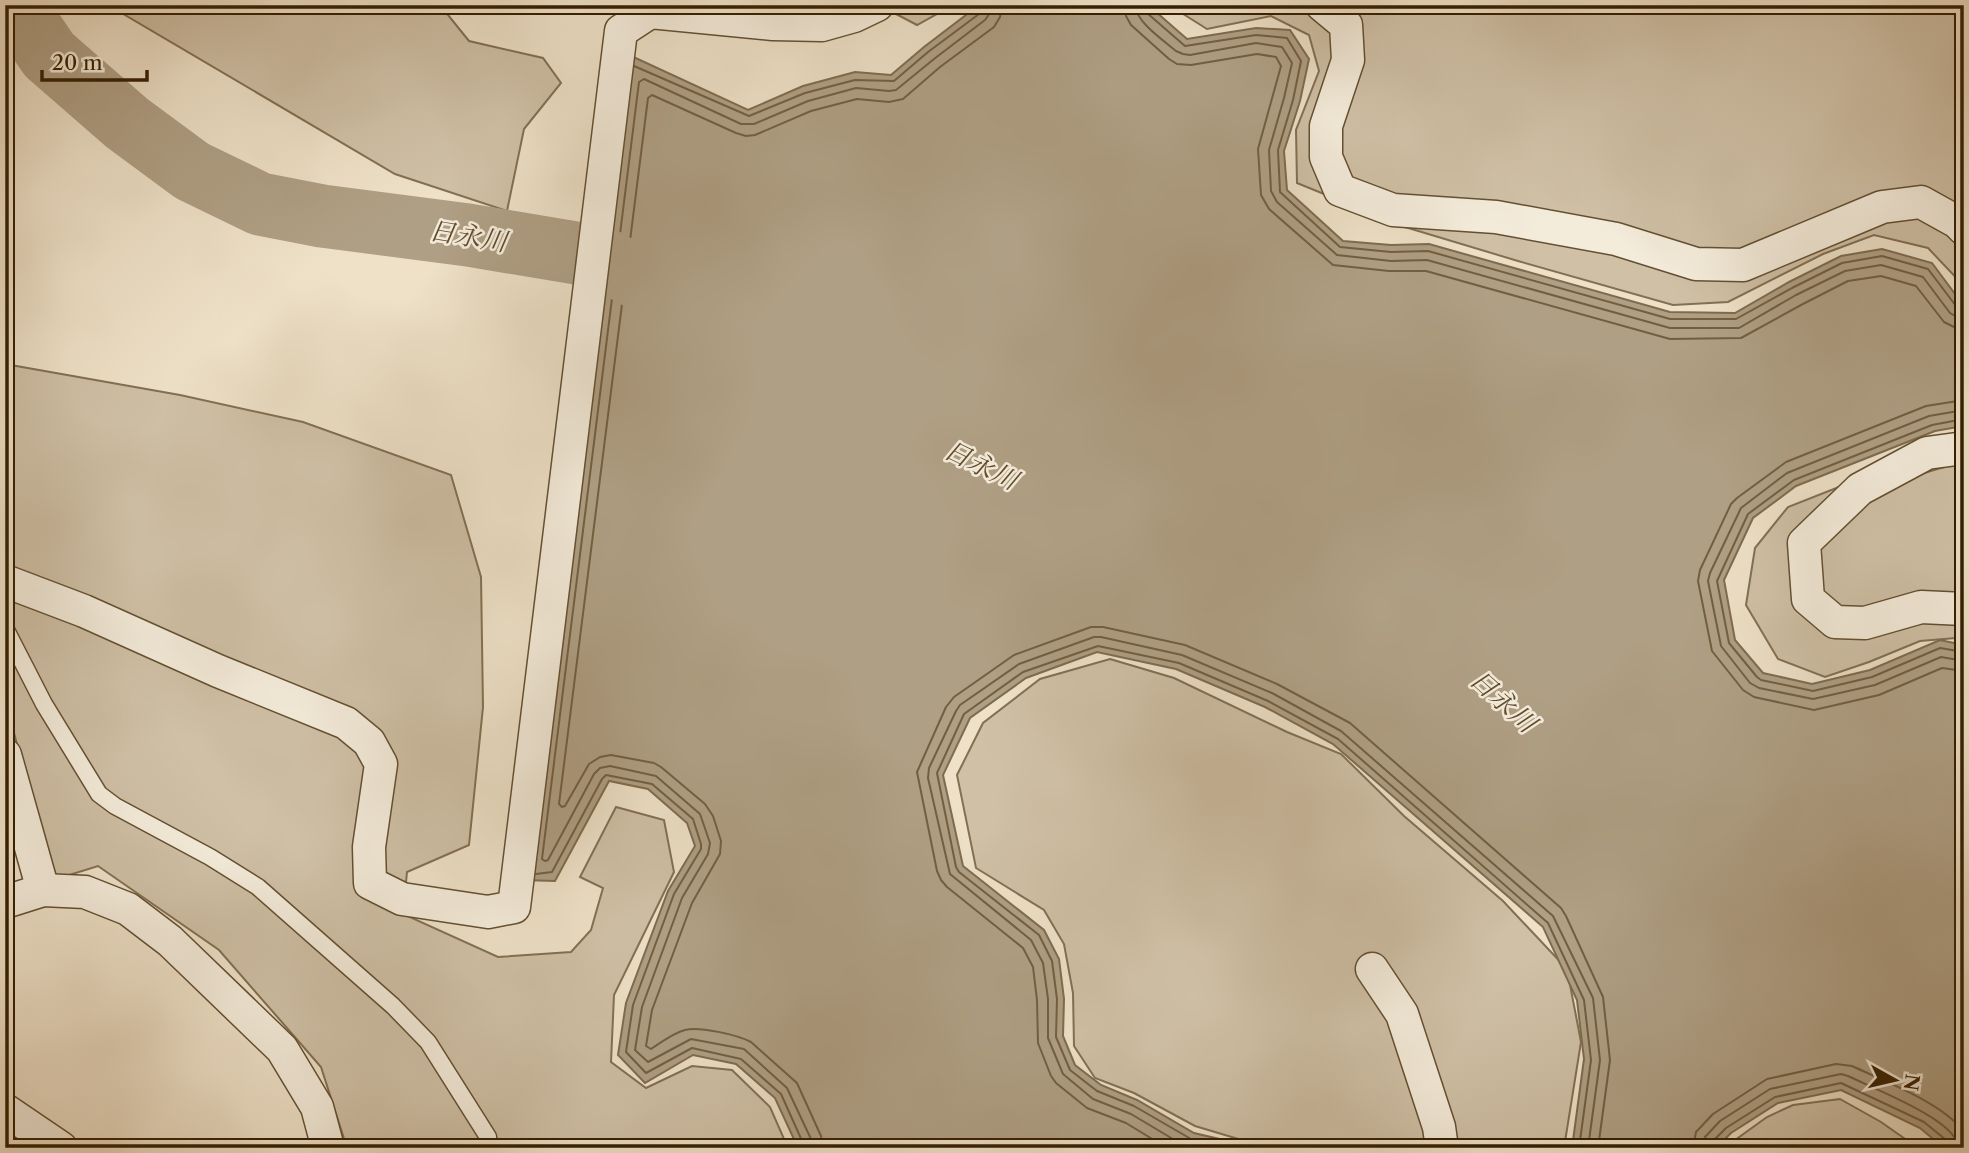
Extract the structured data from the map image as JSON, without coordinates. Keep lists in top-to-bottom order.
{
  "water": ["日永川"],
  "scale_bar": "20 m",
  "north": "right"
}
